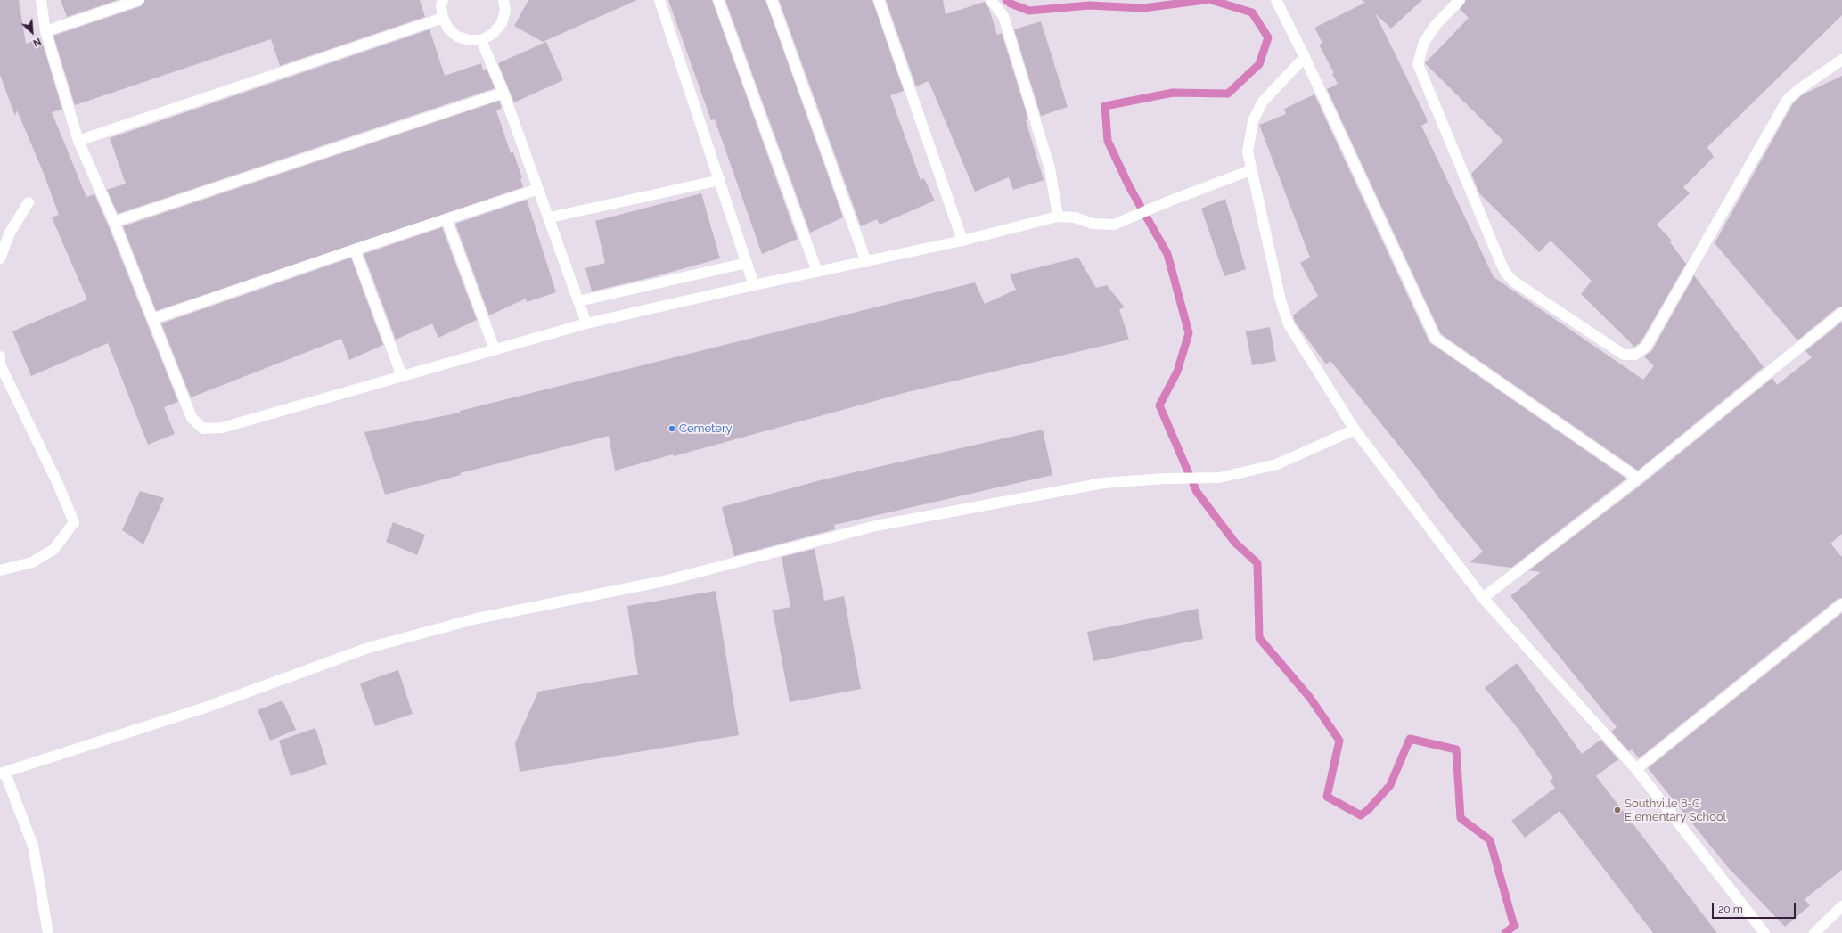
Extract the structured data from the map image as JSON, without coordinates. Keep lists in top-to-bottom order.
{
  "places": ["Cemetery", "Southville 8-C Elementary School"],
  "scale_bar": "20 m",
  "north": "bottom right"
}
